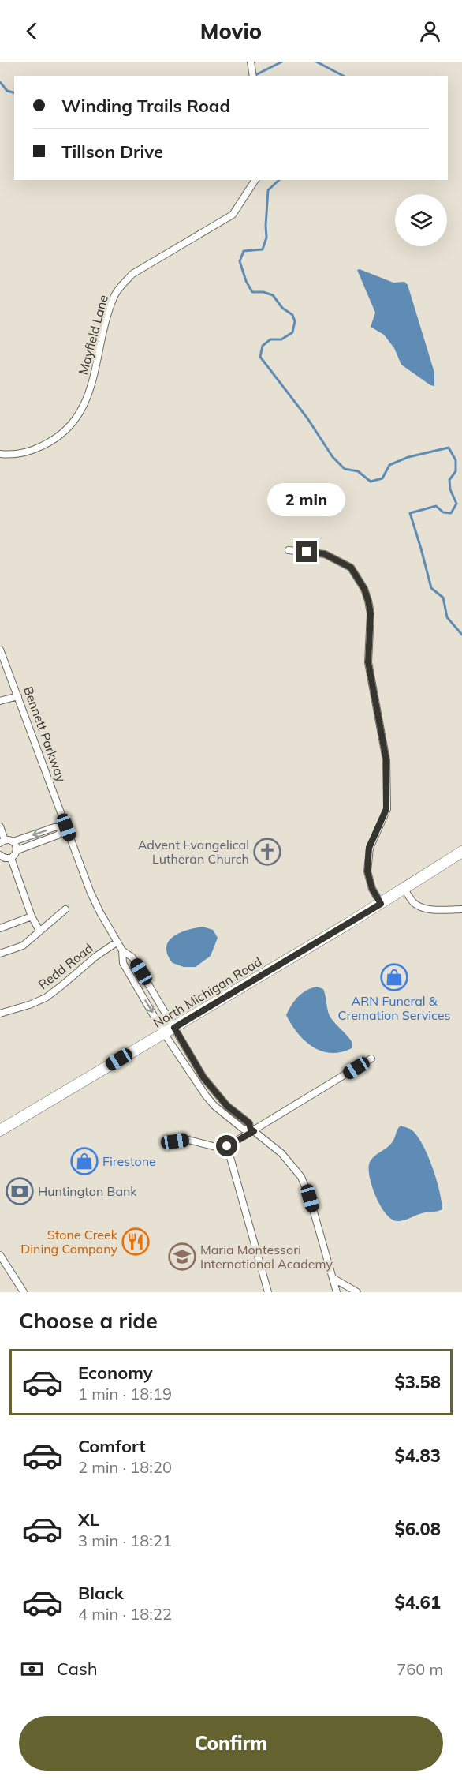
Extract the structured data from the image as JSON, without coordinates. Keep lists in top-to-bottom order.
{
  "streets": {
    "main road": ["North Michigan Road"],
    "street": ["Mayfield Lane", "Bennett Parkway", "Redd Road"]
  },
  "crossings": [
    ["Bennett Parkway", "Redd Road"],
    ["Bennett Parkway", "North Michigan Road"]
  ],
  "places": {
    "church": ["Advent Evangelical Lutheran Church"],
    "shop": ["ARN Funeral & Cremation Services", "Firestone"],
    "bank": ["Huntington Bank"],
    "restaurant": ["Stone Creek Dining Company"],
    "school or university": ["Maria Montessori International Academy"]
  },
  "page": {
    "header": "Movio",
    "banner": ["Winding Trails Road", "Tillson Drive"],
    "bubble": "2 min",
    "heading": "Choose a ride",
    "list": [
      {
        "name": "Economy",
        "note": "1 min · 18:19",
        "value": "$3.58"
      },
      {
        "name": "Comfort",
        "note": "2 min · 18:20",
        "value": "$4.83"
      },
      {
        "name": "XL",
        "note": "3 min · 18:21",
        "value": "$6.08"
      },
      {
        "name": "Black",
        "note": "4 min · 18:22",
        "value": "$4.61"
      }
    ],
    "pay": ["Cash", "760 m"],
    "buttons": "Confirm"
  }
}
